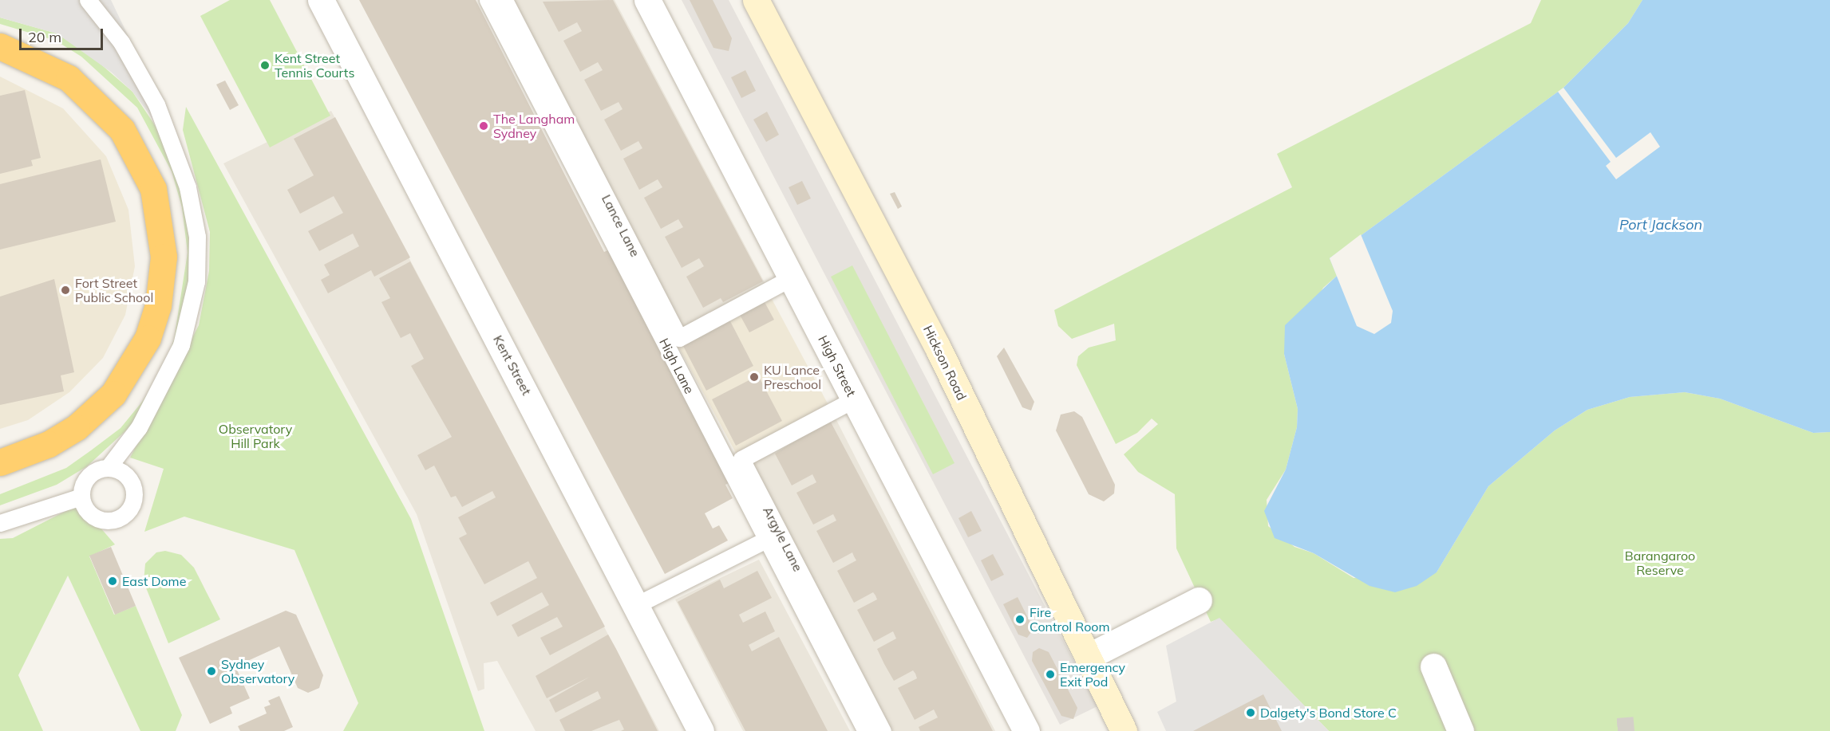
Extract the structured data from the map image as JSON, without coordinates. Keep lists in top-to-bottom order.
{
  "streets": {
    "street": ["Hickson Road", "Kent Street", "High Street"],
    "lane": ["Lance Lane", "High Lane", "Argyle Lane"]
  },
  "crossings": [
    ["Lance Lane", "High Street"],
    ["High Street", "Argyle Lane"]
  ],
  "water": ["Port Jackson"],
  "parks": ["Observatory Hill Park", "Barangaroo Reserve"],
  "places": [
    "Kent Street Tennis Courts",
    "The Langham Sydney",
    "Fort Street Public School",
    "KU Lance Preschool",
    "East Dome",
    "Fire Control Room",
    "Sydney Observatory",
    "Emergency Exit Pod",
    "Dalgety's Bond Store C"
  ],
  "scale_bar": "20 m"
}
